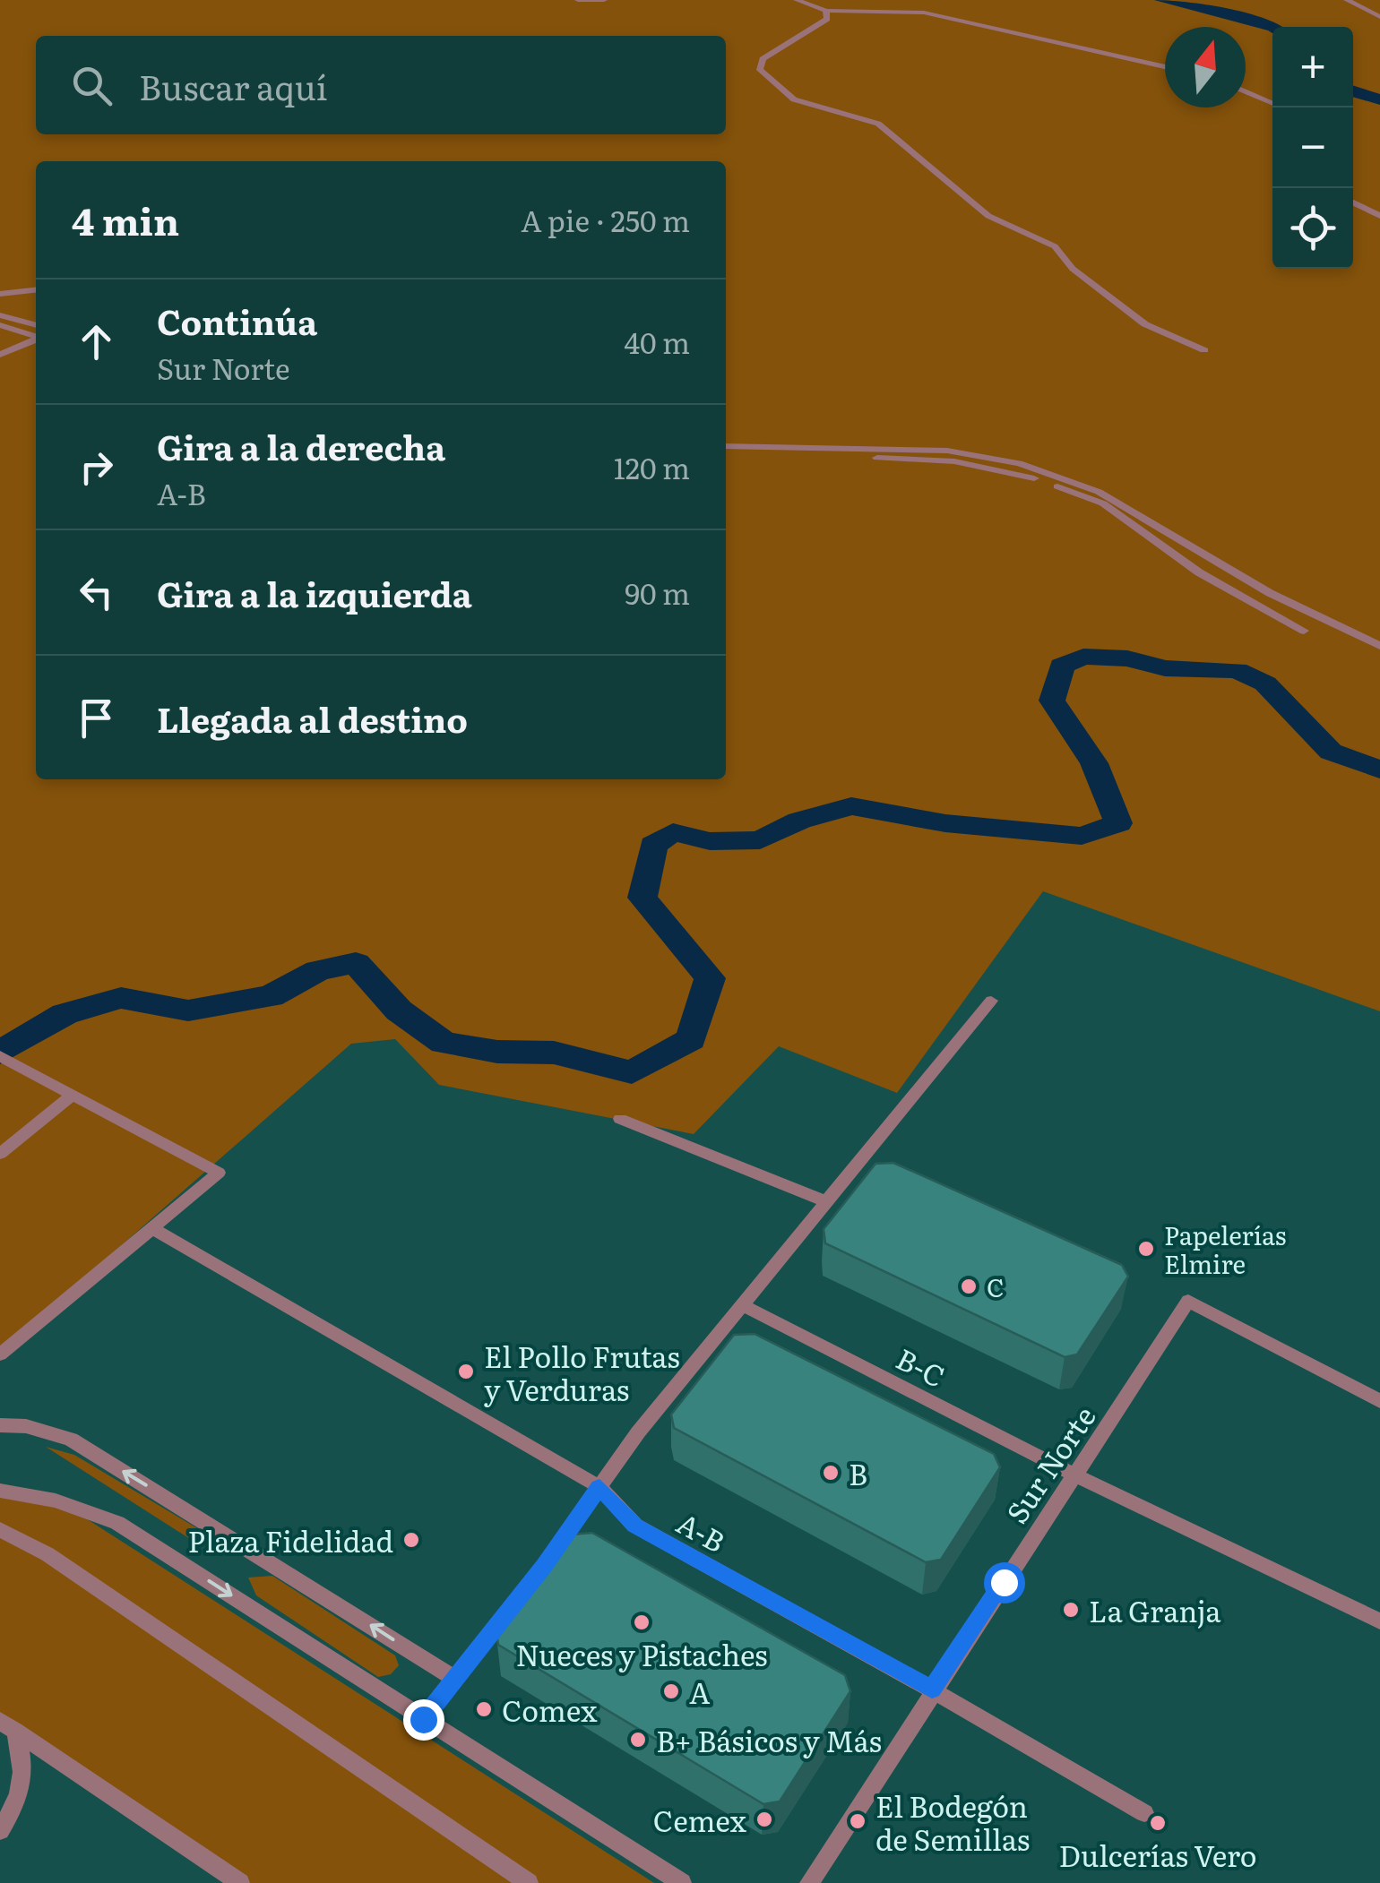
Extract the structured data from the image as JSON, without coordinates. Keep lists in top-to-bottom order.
{
  "streets": {
    "street": ["B-C", "Sur Norte", "A-B"]
  },
  "crossings": [
    ["B-C", "Sur Norte"],
    ["Sur Norte", "A-B"]
  ],
  "places": [
    "Papelerías Elmire",
    "C",
    "El Pollo Frutas y Verduras",
    "B",
    "Plaza Fidelidad",
    "La Granja",
    "Nueces y Pistaches",
    "A",
    "Comex",
    "B+ Básicos y Más",
    "Cemex",
    "El Bodegón de Semillas",
    "Dulcerías Vero"
  ],
  "north": "top",
  "page": {
    "map_buttons": ["+", "−"],
    "search": "Buscar aquí",
    "heading": ["4 min", "A pie · 250 m"],
    "list": [
      ["Continúa", "Sur Norte", "40 m"],
      ["Gira a la derecha", "A-B", "120 m"],
      ["Gira a la izquierda", "90 m"],
      "Llegada al destino"
    ]
  }
}
